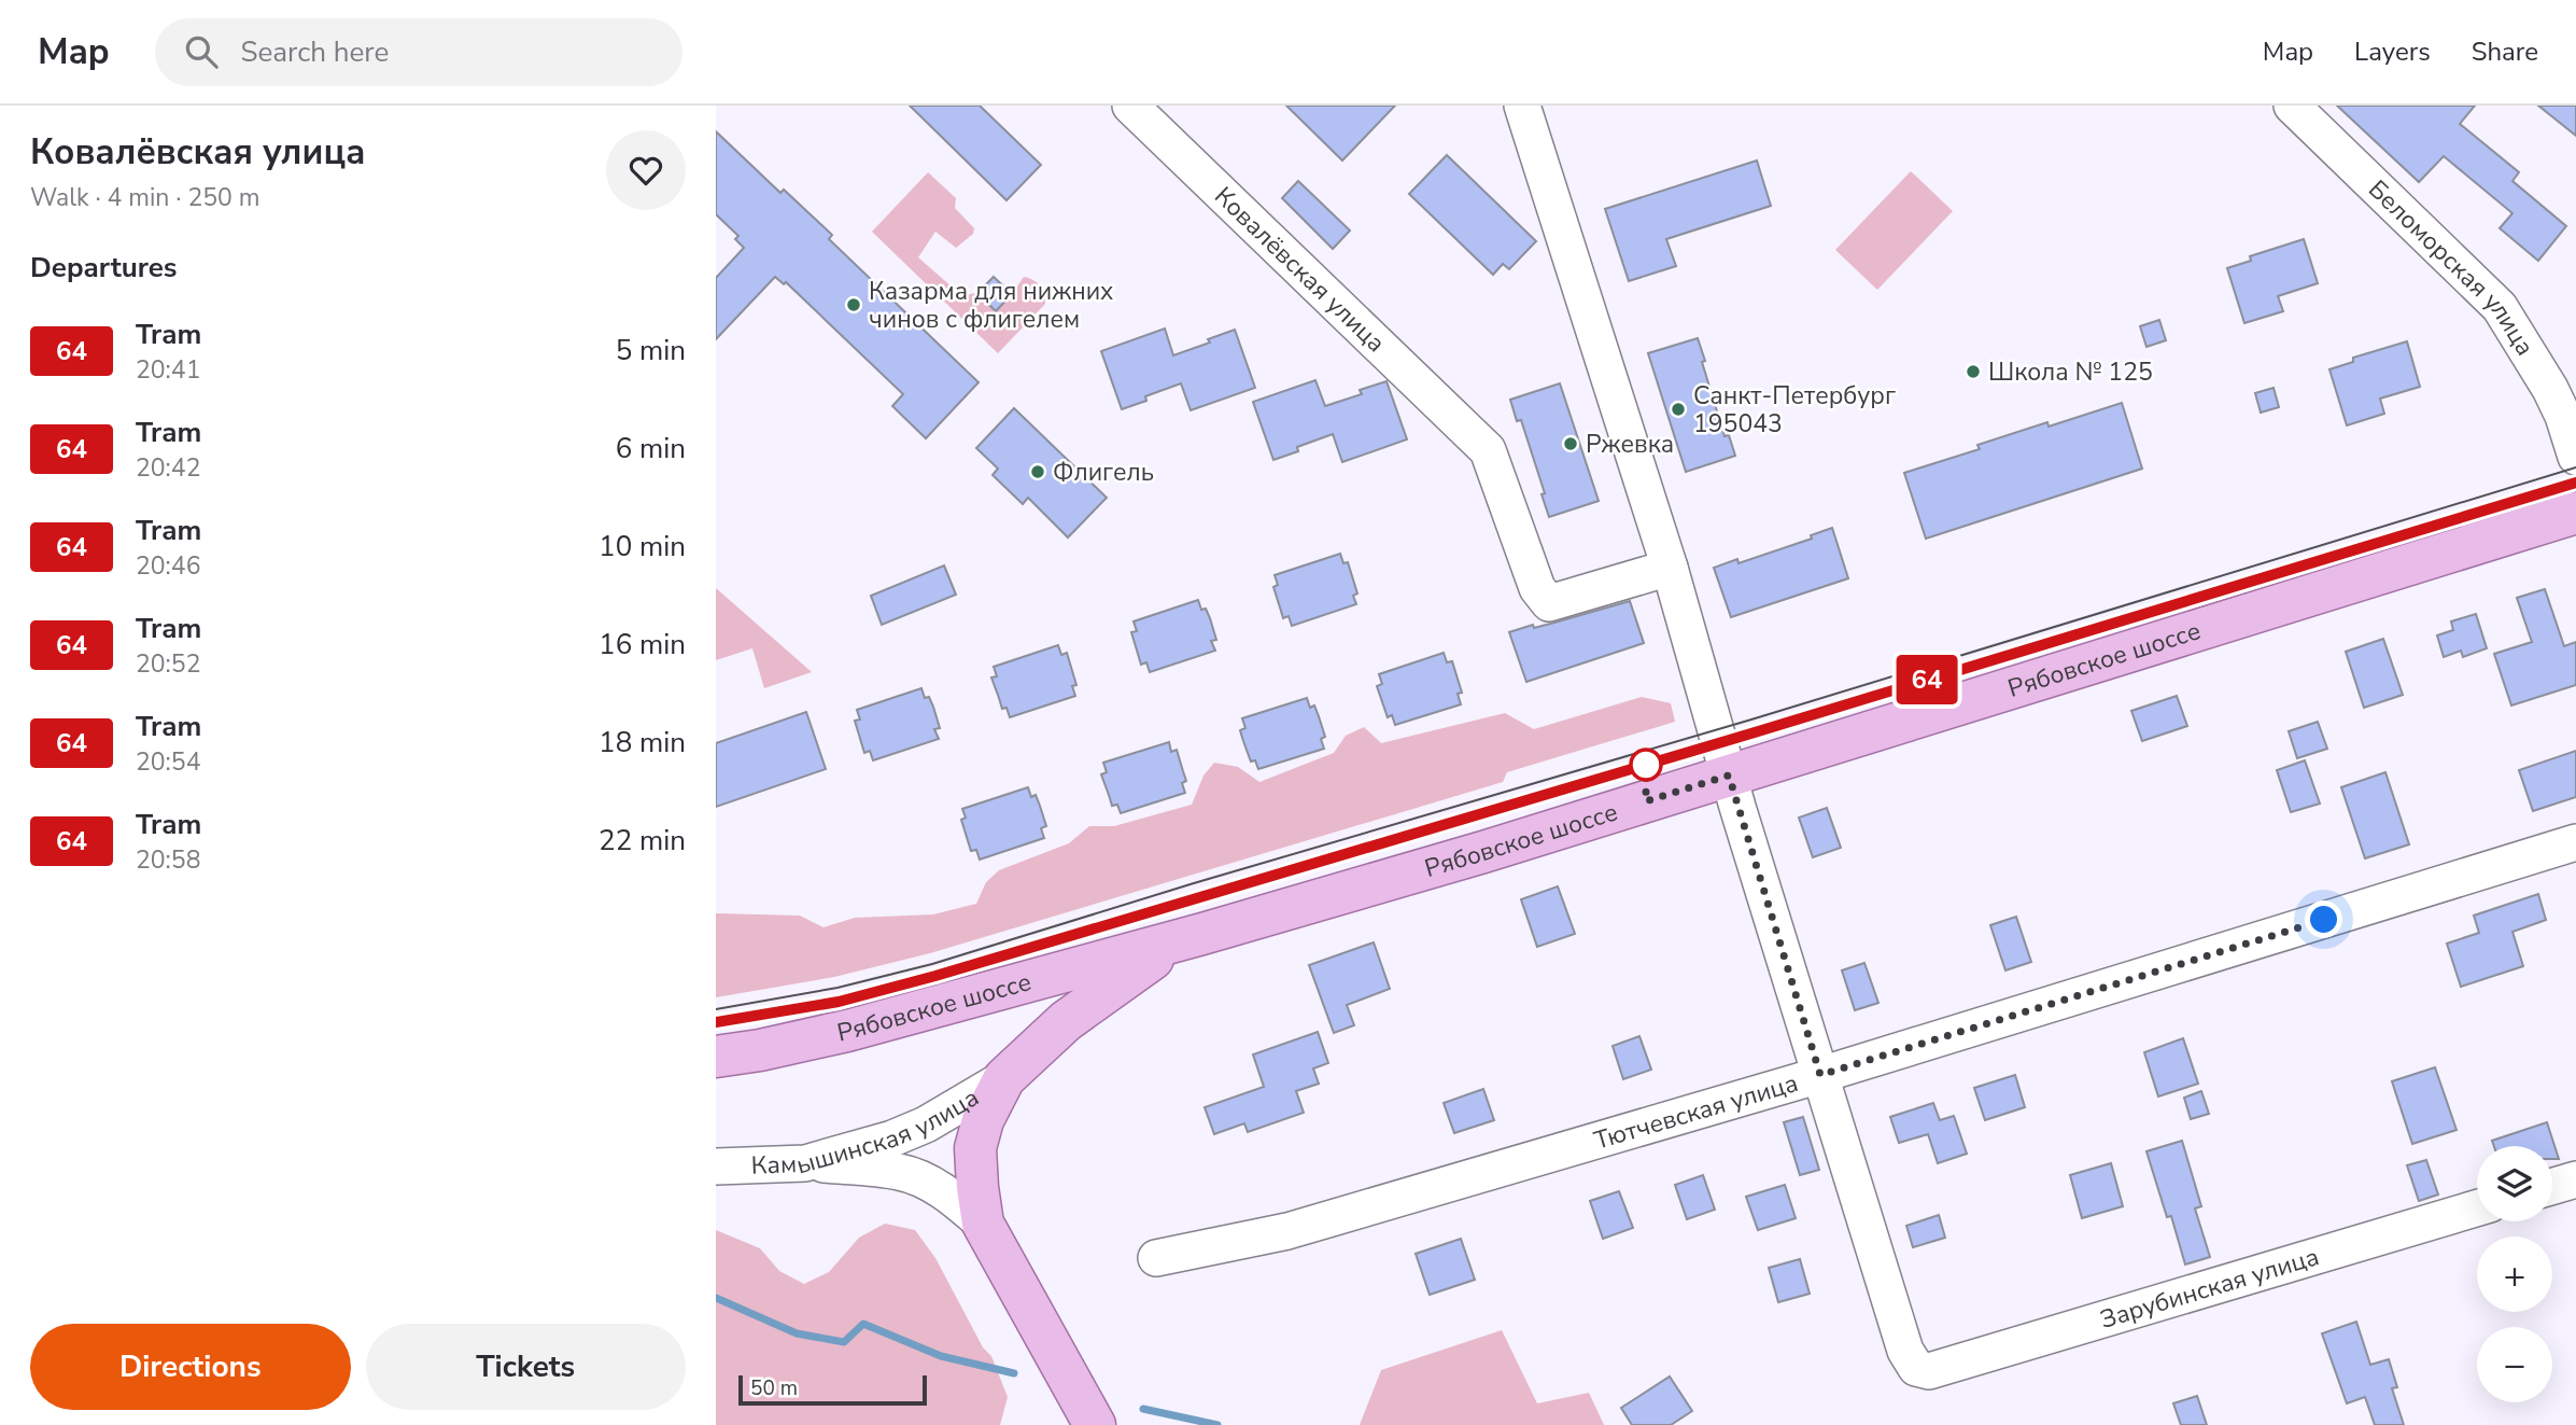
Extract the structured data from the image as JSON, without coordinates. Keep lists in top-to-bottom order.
{
  "streets": {
    "main road": ["Рябовское шоссе"],
    "street": [
      "Ковалёвская улица",
      "Беломорская улица",
      "Тютчевская улица",
      "Камышинская улица",
      "Зарубинская улица"
    ]
  },
  "crossings": [
    ["Тютчевская улица", "Зарубинская улица"]
  ],
  "places": [
    "Казарма для нижних чинов с флигелем",
    "Школа № 125",
    "Санкт-Петербург 195043",
    "Ржевка",
    "Флигель"
  ],
  "lines": ["tram line 64"],
  "scale_bar": "50 m",
  "page": {
    "header": "Map",
    "search": "Search here",
    "nav": ["Map", "Layers", "Share"],
    "heading": [
      ["Ковалёвская улица", "Walk · 4 min · 250 m"],
      "Departures"
    ],
    "on_map": "64",
    "list": [
      {
        "mark": "64",
        "name": "Tram",
        "note": "20:41",
        "value": "5 min"
      },
      {
        "mark": "64",
        "name": "Tram",
        "note": "20:42",
        "value": "6 min"
      },
      {
        "mark": "64",
        "name": "Tram",
        "note": "20:46",
        "value": "10 min"
      },
      {
        "mark": "64",
        "name": "Tram",
        "note": "20:52",
        "value": "16 min"
      },
      {
        "mark": "64",
        "name": "Tram",
        "note": "20:54",
        "value": "18 min"
      },
      {
        "mark": "64",
        "name": "Tram",
        "note": "20:58",
        "value": "22 min"
      }
    ],
    "map_buttons": ["+", "−"],
    "buttons": ["Directions", "Tickets"],
    "scale": "50 m"
  }
}
